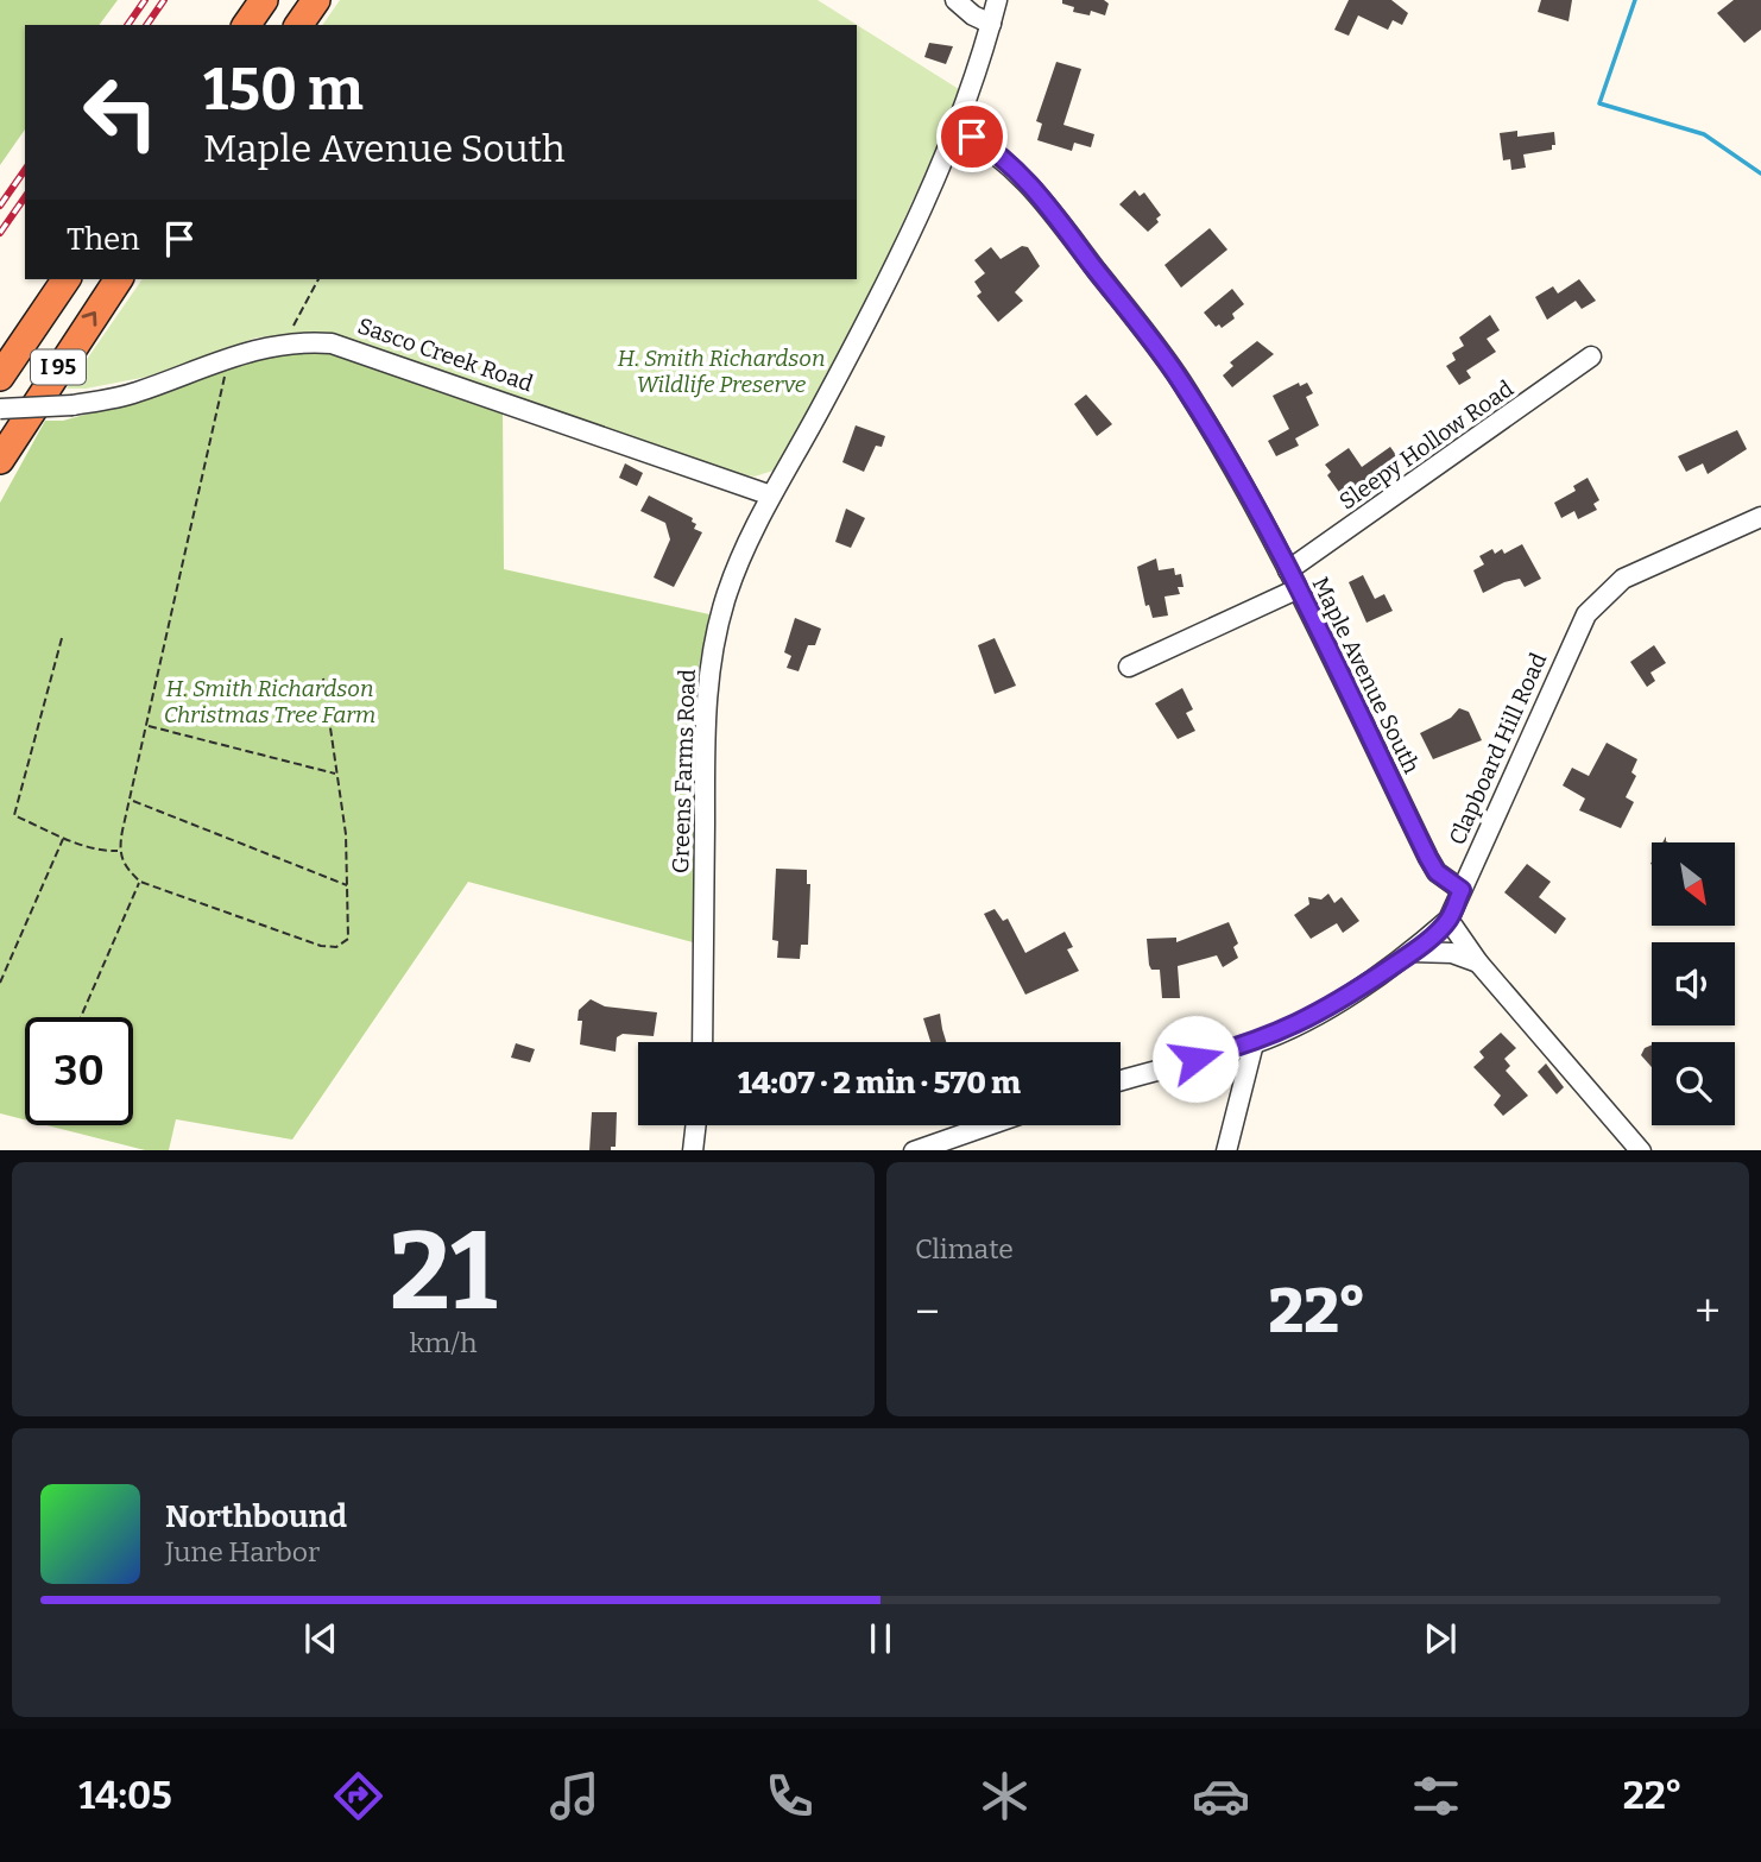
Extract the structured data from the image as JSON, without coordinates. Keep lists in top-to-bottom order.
{
  "streets": {
    "highway": ["I 95"],
    "street": [
      "Sasco Creek Road",
      "Sleepy Hollow Road",
      "Maple Avenue South",
      "Clapboard Hill Road",
      "Greens Farms Road"
    ]
  },
  "crossings": [
    ["Sasco Creek Road", "Greens Farms Road"],
    ["Sleepy Hollow Road", "Maple Avenue South"],
    ["Maple Avenue South", "Clapboard Hill Road"],
    ["Maple Avenue South", "Greens Farms Road"]
  ],
  "parks": ["H. Smith Richardson Wildlife Preserve", "H. Smith Richardson Christmas Tree Farm"],
  "north": "bottom right",
  "page": {
    "turn": ["150 m", "Maple Avenue South"],
    "then": "Then",
    "limit": "30",
    "trip": "14:07 · 2 min · 570 m",
    "tile": [
      ["21", "km/h"],
      "Climate"
    ],
    "heat": ["−", "22°", "+"],
    "song": ["Northbound", "June Harbor"],
    "tabs": ["14:05", "22°"]
  }
}
